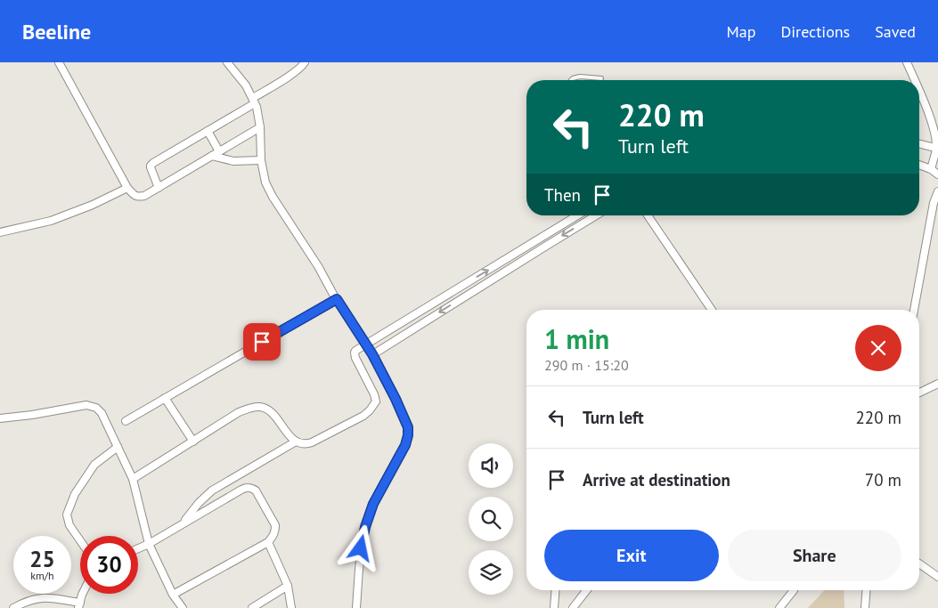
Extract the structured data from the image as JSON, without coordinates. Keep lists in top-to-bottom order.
{
  "page": {
    "header": "Beeline",
    "nav": ["Map", "Directions", "Saved"],
    "turn": ["220 m", "Turn left"],
    "then": "Then",
    "heading": ["1 min", "290 m · 15:20"],
    "list": [
      {
        "name": "Turn left",
        "value": "220 m"
      },
      {
        "name": "Arrive at destination",
        "value": "70 m"
      }
    ],
    "buttons": ["Exit", "Share"],
    "speed": "25 km/h",
    "limit": "30"
  }
}
